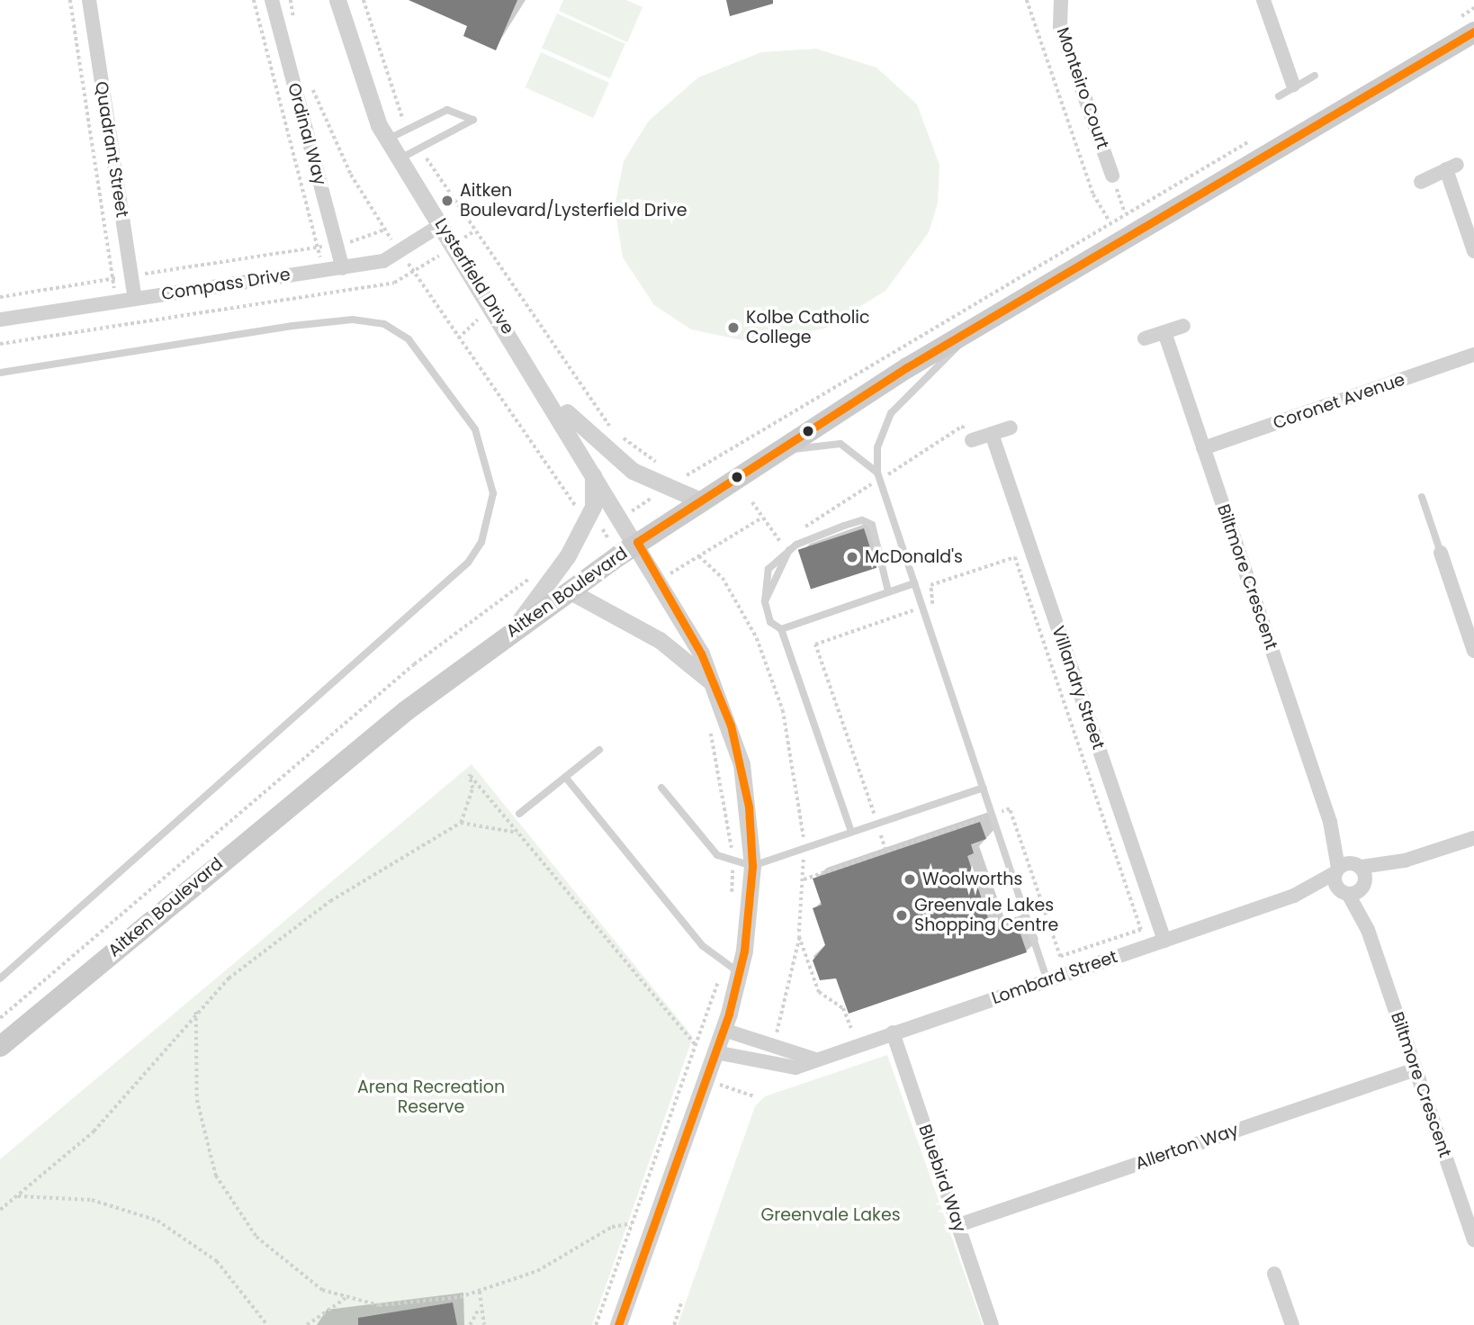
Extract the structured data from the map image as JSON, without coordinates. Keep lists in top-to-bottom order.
{
  "streets": {
    "main road": ["Aitken Boulevard"],
    "street": [
      "Monteiro Court",
      "Ordinal Way",
      "Quadrant Street",
      "Lysterfield Drive",
      "Compass Drive",
      "Coronet Avenue",
      "Biltmore Crescent",
      "Villandry Street",
      "Lombard Street",
      "Allerton Way",
      "Bluebird Way"
    ]
  },
  "crossings": [
    ["Ordinal Way", "Compass Drive"],
    ["Quadrant Street", "Compass Drive"],
    ["Lysterfield Drive", "Compass Drive"],
    ["Lysterfield Drive", "Aitken Boulevard"],
    ["Coronet Avenue", "Biltmore Crescent"],
    ["Biltmore Crescent", "Lombard Street"],
    ["Biltmore Crescent", "Allerton Way"],
    ["Villandry Street", "Lombard Street"],
    ["Lombard Street", "Bluebird Way"],
    ["Allerton Way", "Bluebird Way"]
  ],
  "parks": ["Arena Recreation Reserve", "Greenvale Lakes"],
  "places": [
    "Aitken Boulevard/Lysterfield Drive",
    "Kolbe Catholic College",
    "McDonald's",
    "Woolworths",
    "Greenvale Lakes Shopping Centre"
  ]
}
